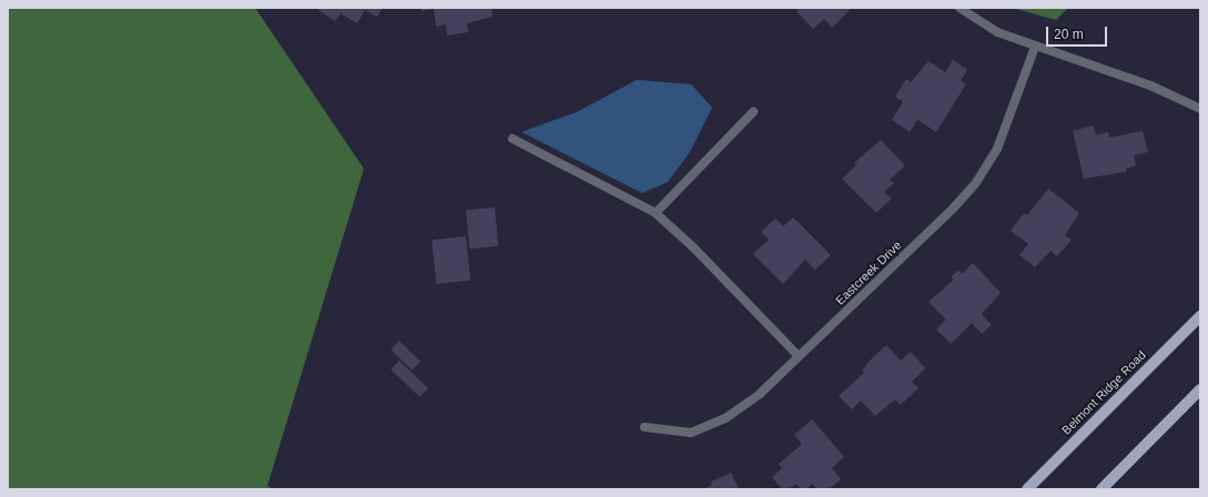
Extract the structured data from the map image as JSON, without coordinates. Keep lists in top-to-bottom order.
{
  "streets": {
    "main road": ["Belmont Ridge Road"],
    "street": ["Eastcreek Drive"]
  },
  "scale_bar": "20 m"
}
